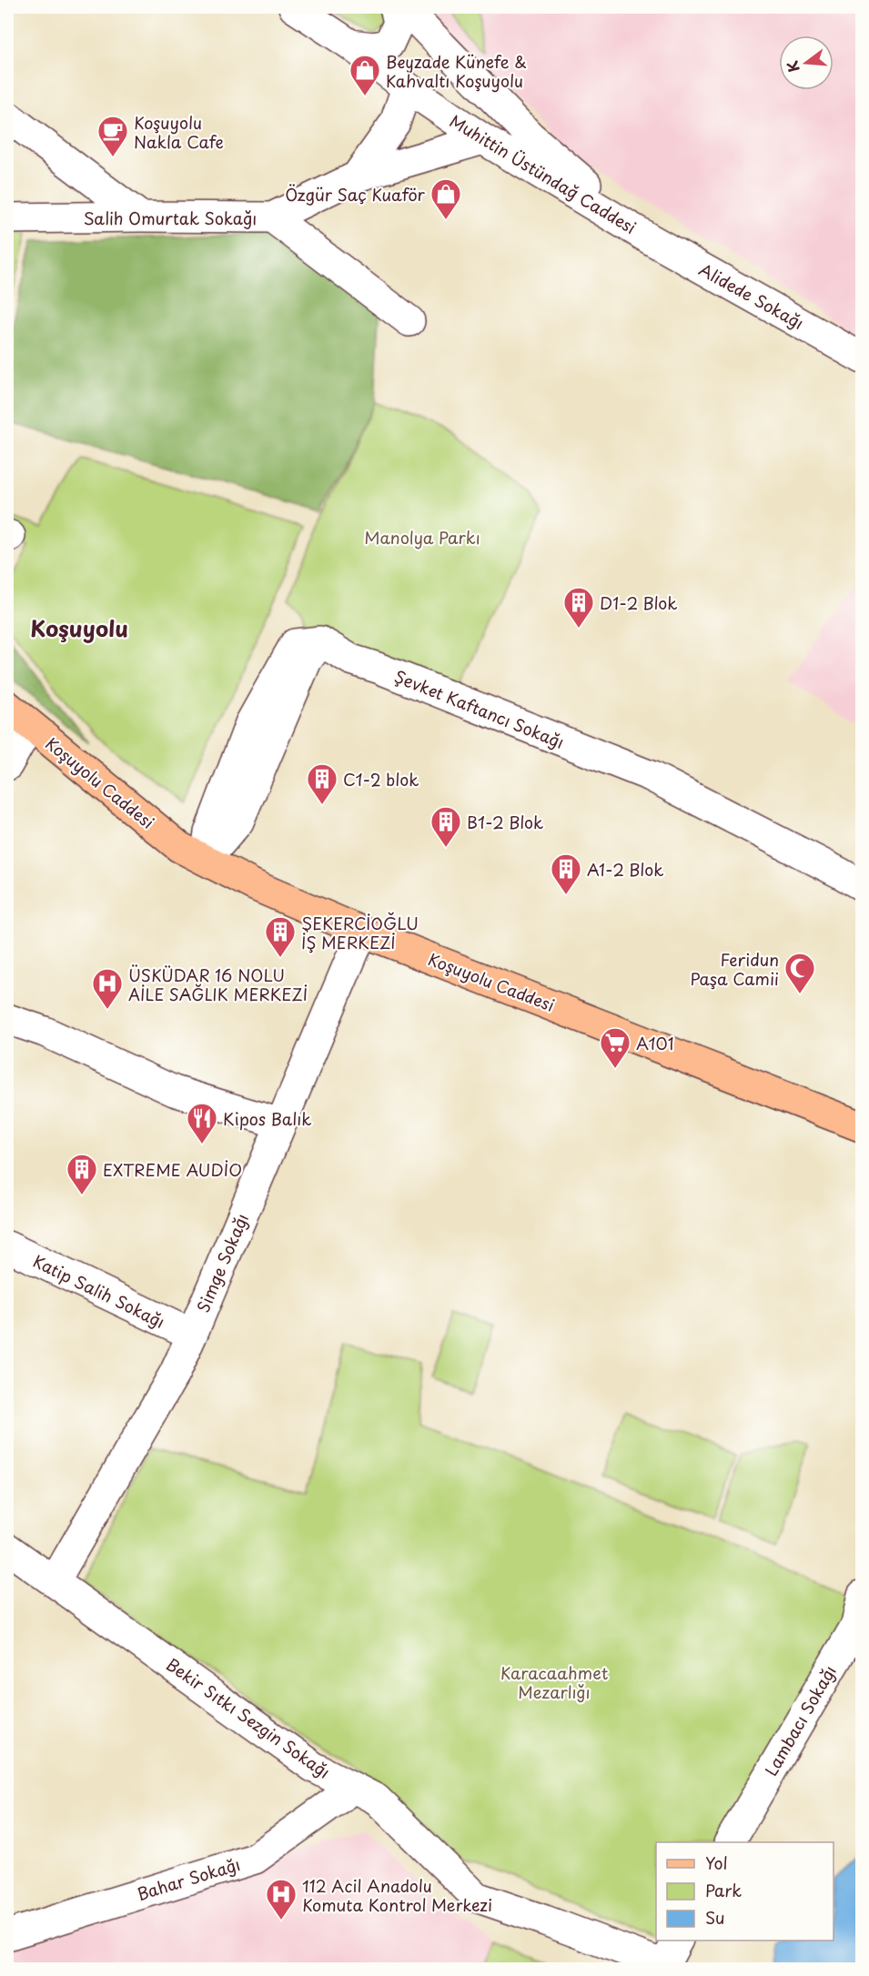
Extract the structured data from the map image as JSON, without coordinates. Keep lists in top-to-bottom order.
{
  "streets": {
    "main road": ["Koşuyolu Caddesi"],
    "street": [
      "Muhittin Üstündağ Caddesi",
      "Salih Omurtak Sokağı",
      "Alidede Sokağı",
      "Şevket Kaftancı Sokağı",
      "Simge Sokağı",
      "Katip Salih Sokağı",
      "Bekir Sıtkı Sezgin Sokağı",
      "Lambacı Sokağı",
      "Bahar Sokağı"
    ]
  },
  "crossings": [
    ["Muhittin Üstündağ Caddesi", "Salih Omurtak Sokağı"],
    ["Muhittin Üstündağ Caddesi", "Alidede Sokağı"],
    ["Şevket Kaftancı Sokağı", "Koşuyolu Caddesi"],
    ["Koşuyolu Caddesi", "Simge Sokağı"],
    ["Simge Sokağı", "Katip Salih Sokağı"],
    ["Simge Sokağı", "Bekir Sıtkı Sezgin Sokağı"],
    ["Bekir Sıtkı Sezgin Sokağı", "Bahar Sokağı"]
  ],
  "districts": ["Koşuyolu"],
  "parks": ["Manolya Parkı", "Karacaahmet Mezarlığı"],
  "places": {
    "shop": ["Beyzade Künefe & Kahvaltı Koşuyolu", "Özgür Saç Kuaför"],
    "cafe": ["Koşuyolu Nakla Cafe"],
    "building": [
      "D1-2 Blok",
      "C1-2 blok",
      "B1-2 Blok",
      "A1-2 Blok",
      "ŞEKERCİOĞLU İŞ MERKEZİ",
      "EXTREME AUDİO"
    ],
    "mosque": ["Feridun Paşa Camii"],
    "hospital": ["ÜSKÜDAR 16 NOLU AİLE SAĞLIK MERKEZİ", "112 Acil Anadolu Komuta Kontrol Merkezi"],
    "supermarket": ["A101"],
    "restaurant": ["Kipos Balık"]
  },
  "legend": ["Yol", "Park", "Su"],
  "north": "left"
}
